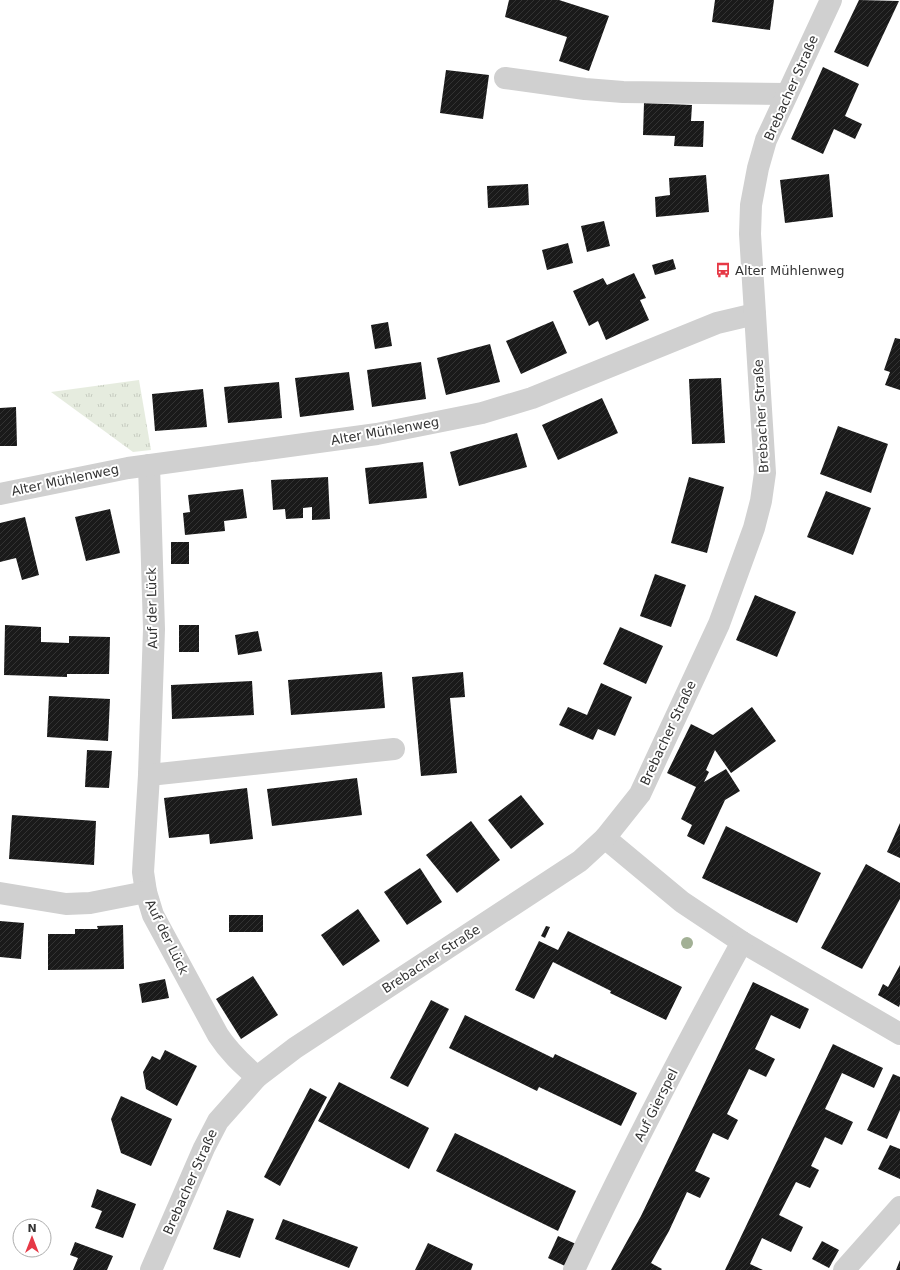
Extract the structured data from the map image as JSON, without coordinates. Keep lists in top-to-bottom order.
{
  "streets": {
    "street": [
      "Brebacher Straße",
      "Alter Mühlenweg",
      "Auf der Lück",
      "Auf Gierspel"
    ]
  },
  "crossings": [
    ["Brebacher Straße", "Alter Mühlenweg"],
    ["Brebacher Straße", "Auf der Lück"],
    ["Alter Mühlenweg", "Auf der Lück"]
  ],
  "places": {
    "bus stop": ["Alter Mühlenweg"]
  },
  "north": "top"
}
